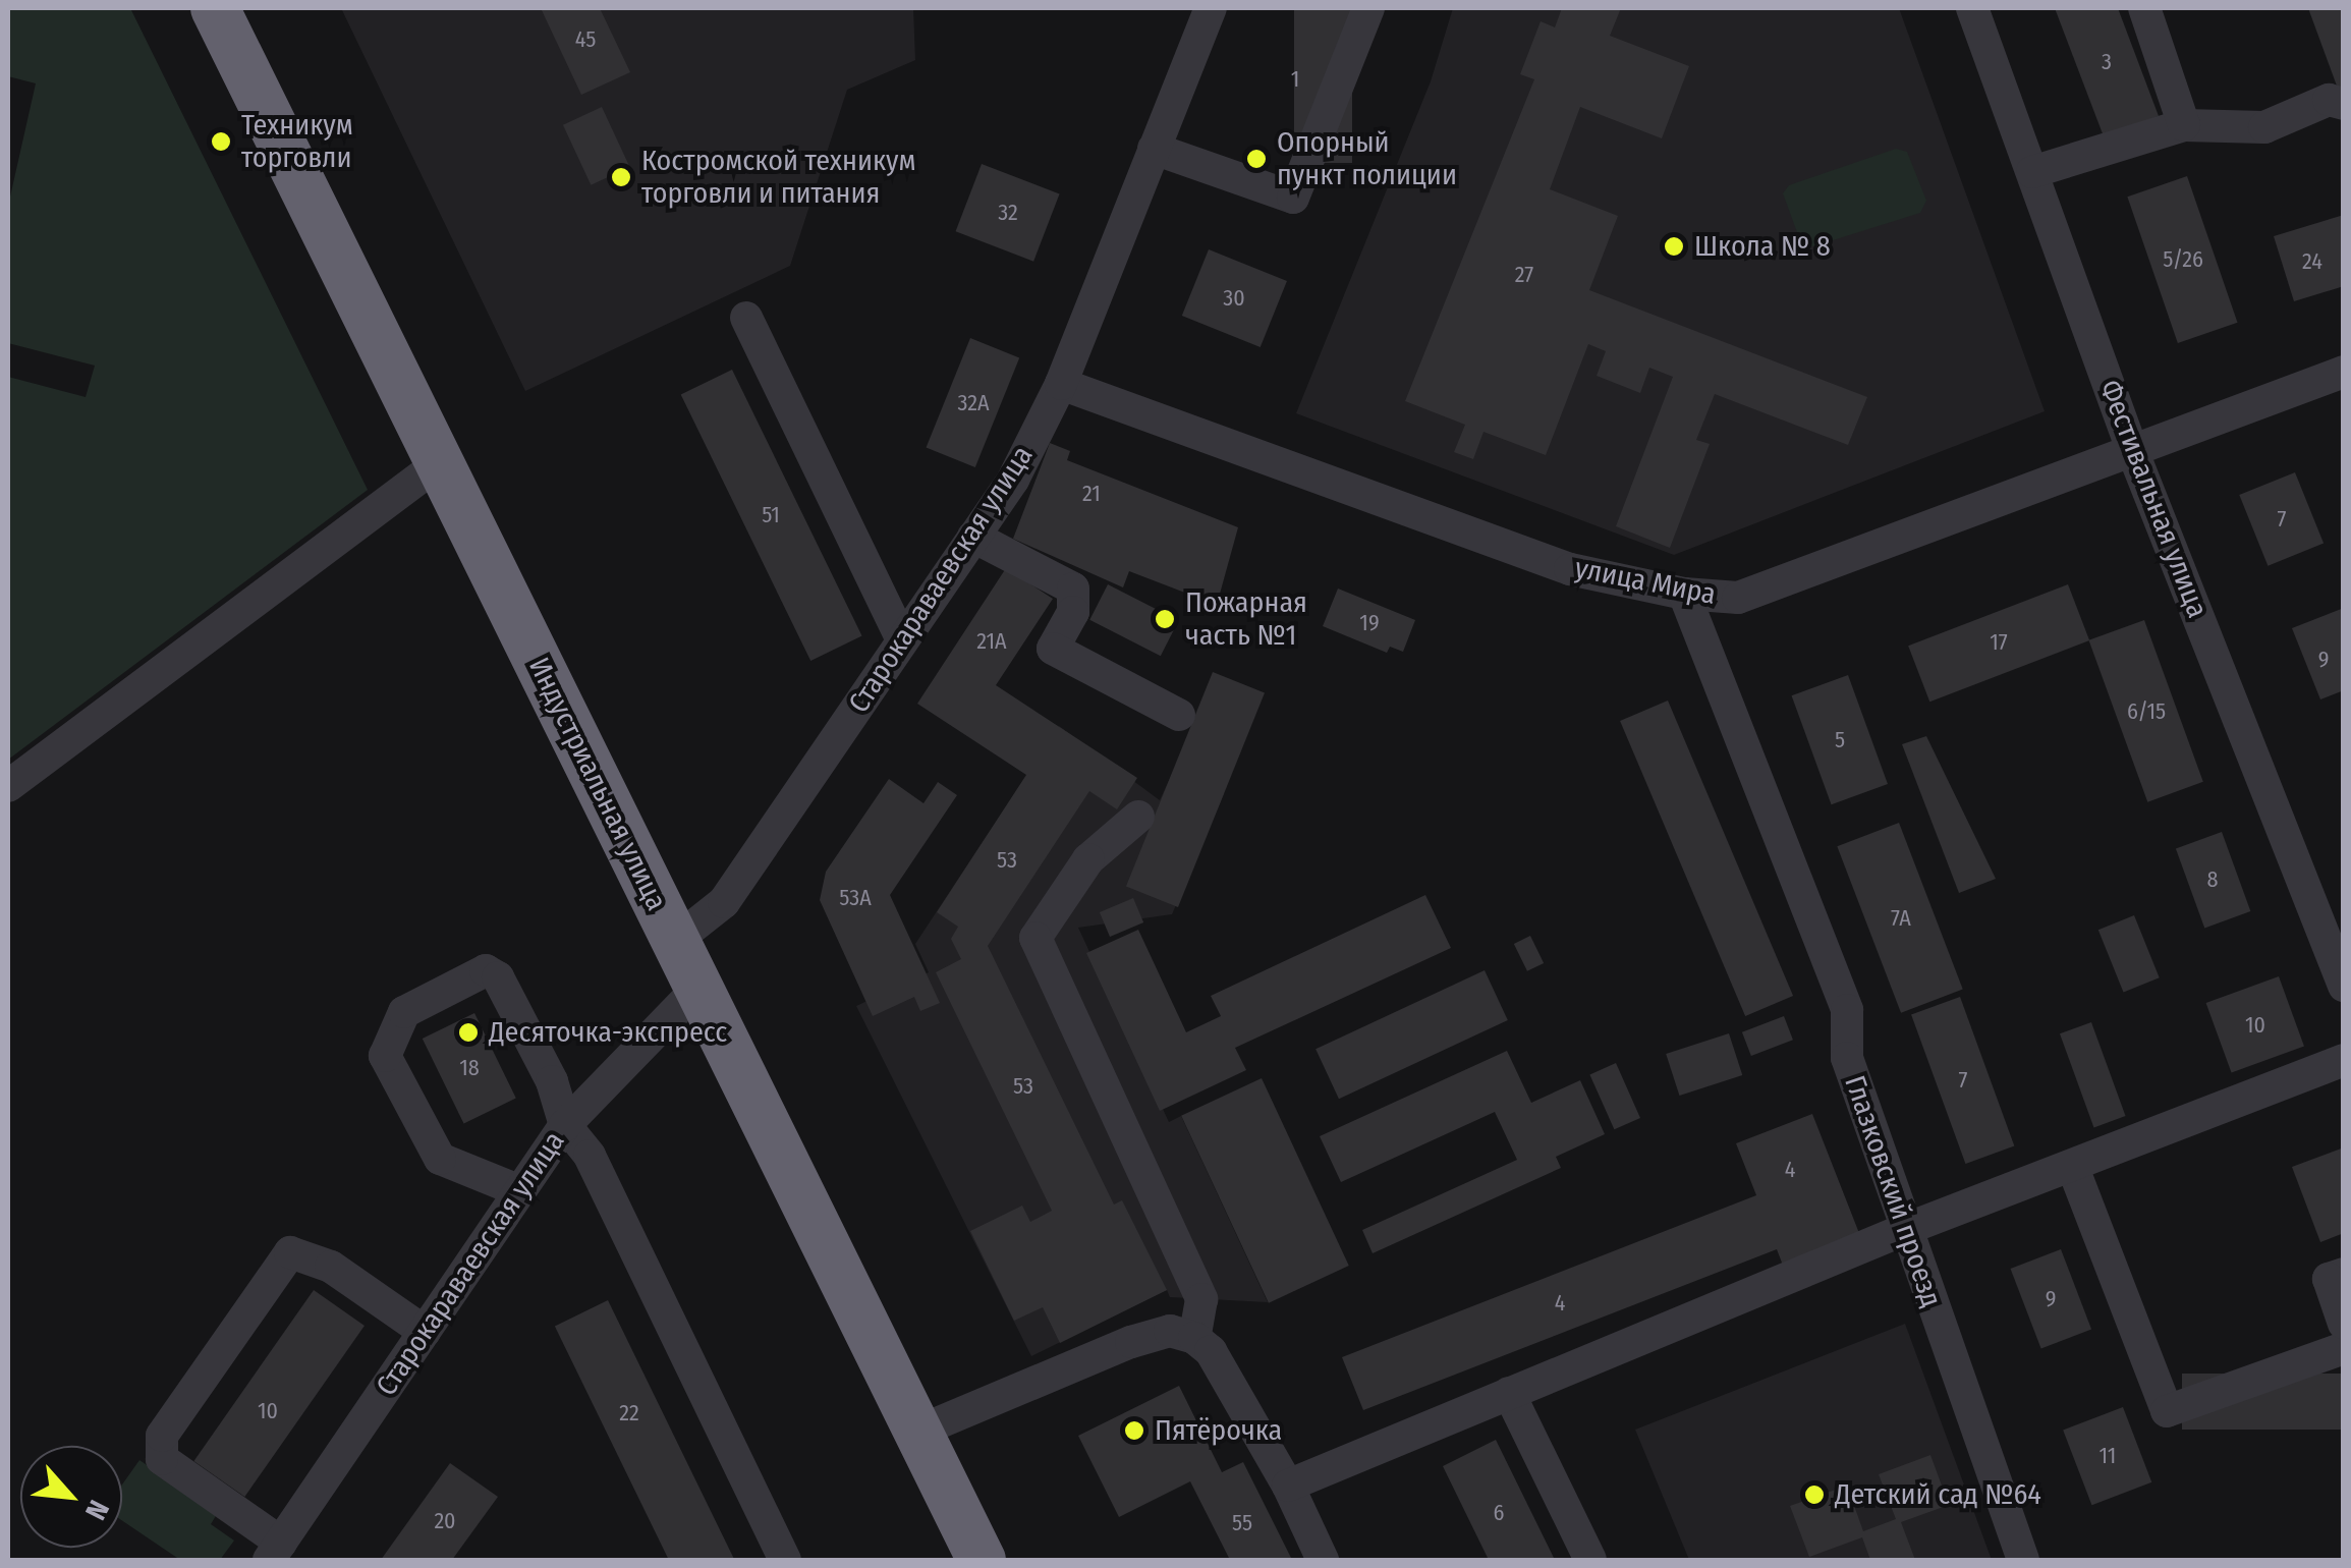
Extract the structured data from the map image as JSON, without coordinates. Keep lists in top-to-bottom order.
{
  "streets": {
    "highway": ["Индустриальная улица"],
    "street": [
      "Фестивальная улица",
      "Старокараваевская улица",
      "улица Мира",
      "Глазковский проезд"
    ]
  },
  "crossings": [
    ["Фестивальная улица", "улица Мира"],
    ["Старокараваевская улица", "улица Мира"],
    ["Старокараваевская улица", "Индустриальная улица"],
    ["улица Мира", "Глазковский проезд"]
  ],
  "places": [
    "Техникум торговли",
    "Опорный пункт полиции",
    "Костромской техникум торговли и питания",
    "Школа № 8",
    "Пожарная часть №1",
    "Десяточка-экспресс",
    "Пятёрочка",
    "Детский сад №64"
  ],
  "house_numbers": [
    "45",
    "3",
    "1",
    "32",
    "5/26",
    "24",
    "27",
    "30",
    "32А",
    "21",
    "51",
    "7",
    "19",
    "21А",
    "17",
    "9",
    "6/15",
    "5",
    "53",
    "8",
    "53А",
    "7А",
    "10",
    "18",
    "7",
    "53",
    "4",
    "9",
    "4",
    "10",
    "22",
    "11",
    "6",
    "20",
    "55"
  ],
  "north": "bottom right"
}
